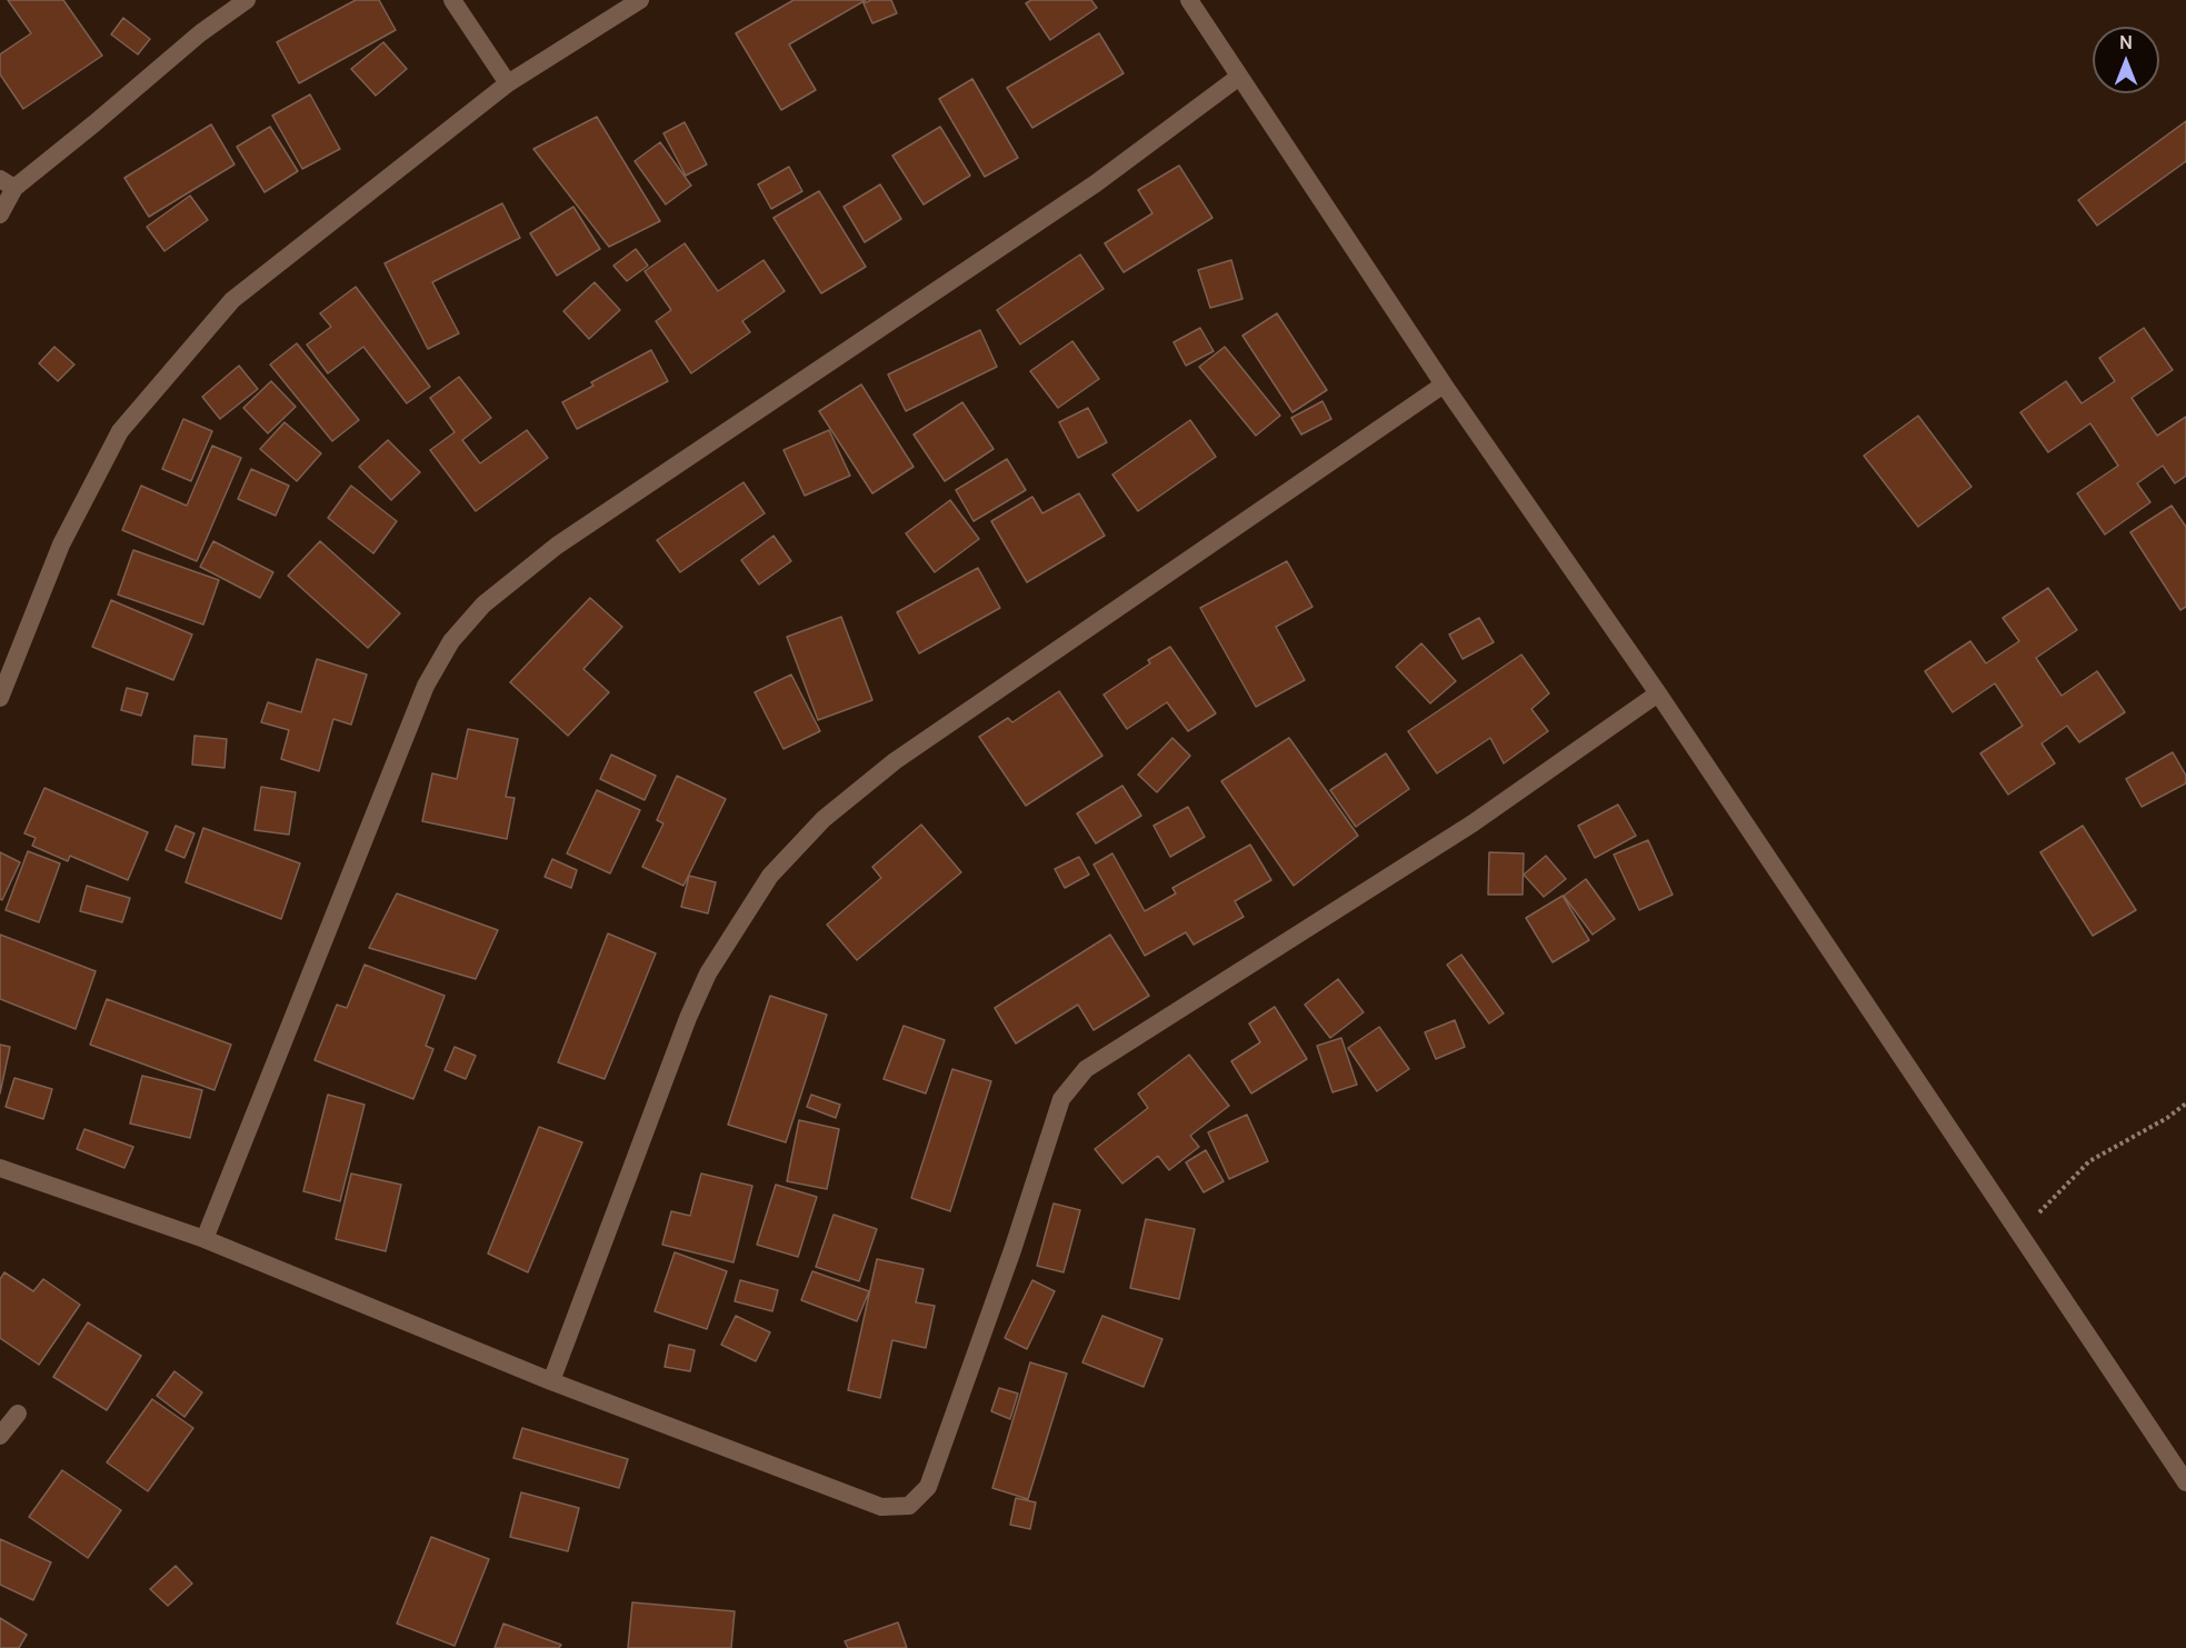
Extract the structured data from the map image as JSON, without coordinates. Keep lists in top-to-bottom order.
{
  "north": "top"
}
